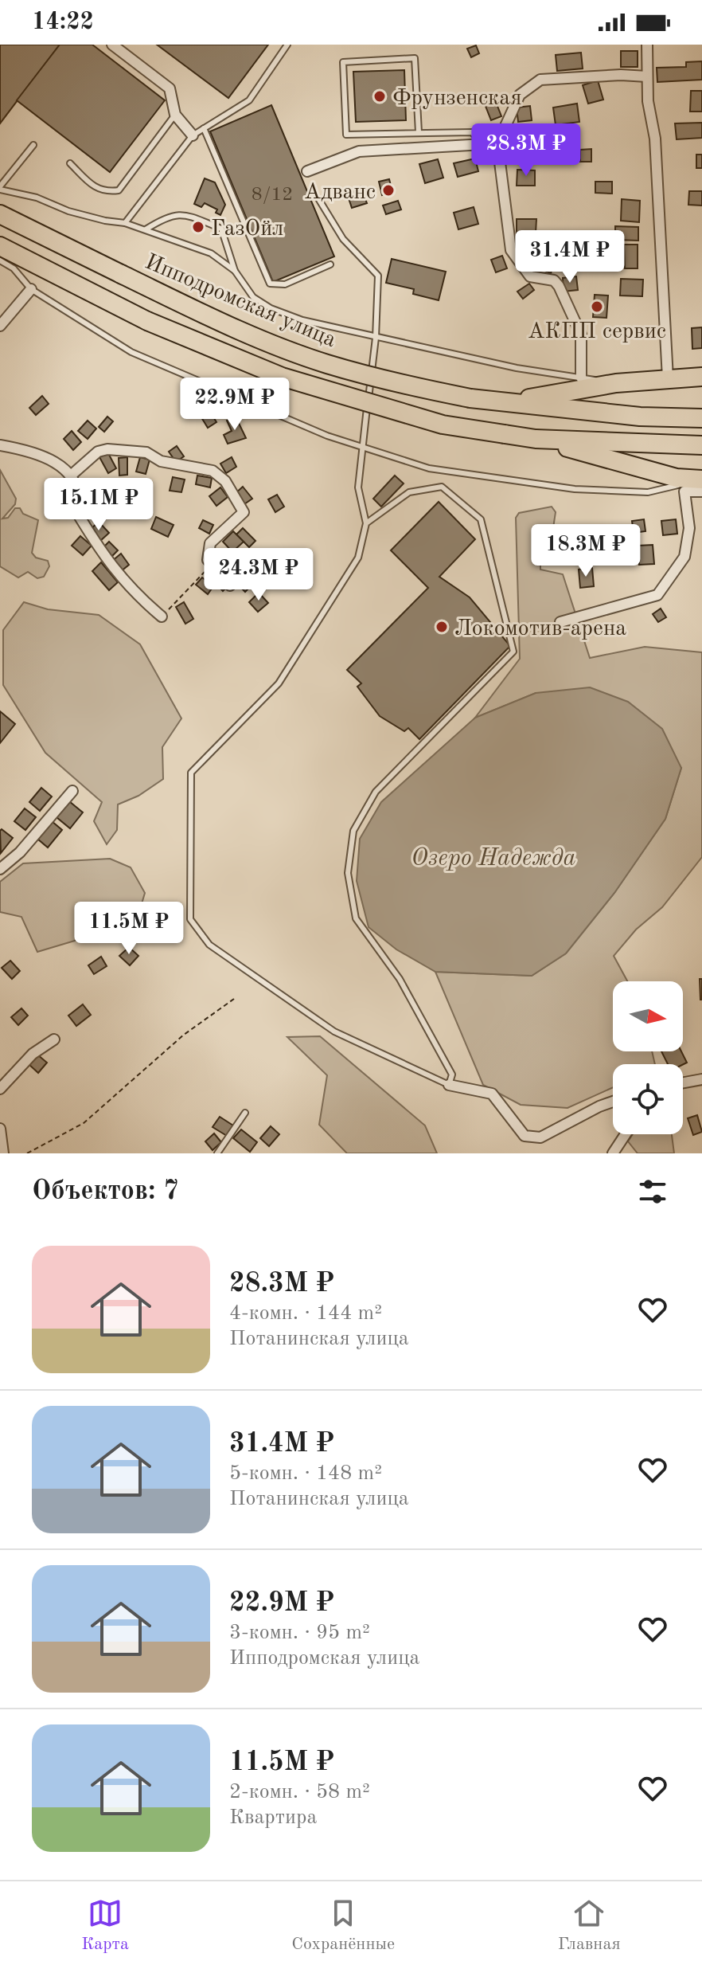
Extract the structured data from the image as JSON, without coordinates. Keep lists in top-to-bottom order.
{
  "streets": {
    "highway": ["Ипподромская улица"]
  },
  "water": ["Озеро Надежда"],
  "places": [
    "Фрунзенская",
    "Адванс",
    "ГазОйл",
    "АКПП сервис",
    "Локомотив-арена"
  ],
  "house_numbers": ["8/12"],
  "north": "right",
  "page": {
    "status": "14:22",
    "price": [
      "28.3M ₽",
      "31.4M ₽",
      "22.9M ₽",
      "15.1M ₽",
      "18.3M ₽",
      "24.3M ₽",
      "11.5M ₽"
    ],
    "heading": "Объектов: 7",
    "list": [
      {
        "name": "28.3M ₽",
        "note": "4-комн. · 144 m² · Потанинская улица"
      },
      {
        "name": "31.4M ₽",
        "note": "5-комн. · 148 m² · Потанинская улица"
      },
      {
        "name": "22.9M ₽",
        "note": "3-комн. · 95 m² · Ипподромская улица"
      },
      {
        "name": "11.5M ₽",
        "note": "2-комн. · 58 m² · Квартира"
      }
    ],
    "tabs": ["Карта", "Сохранённые", "Главная"]
  }
}
